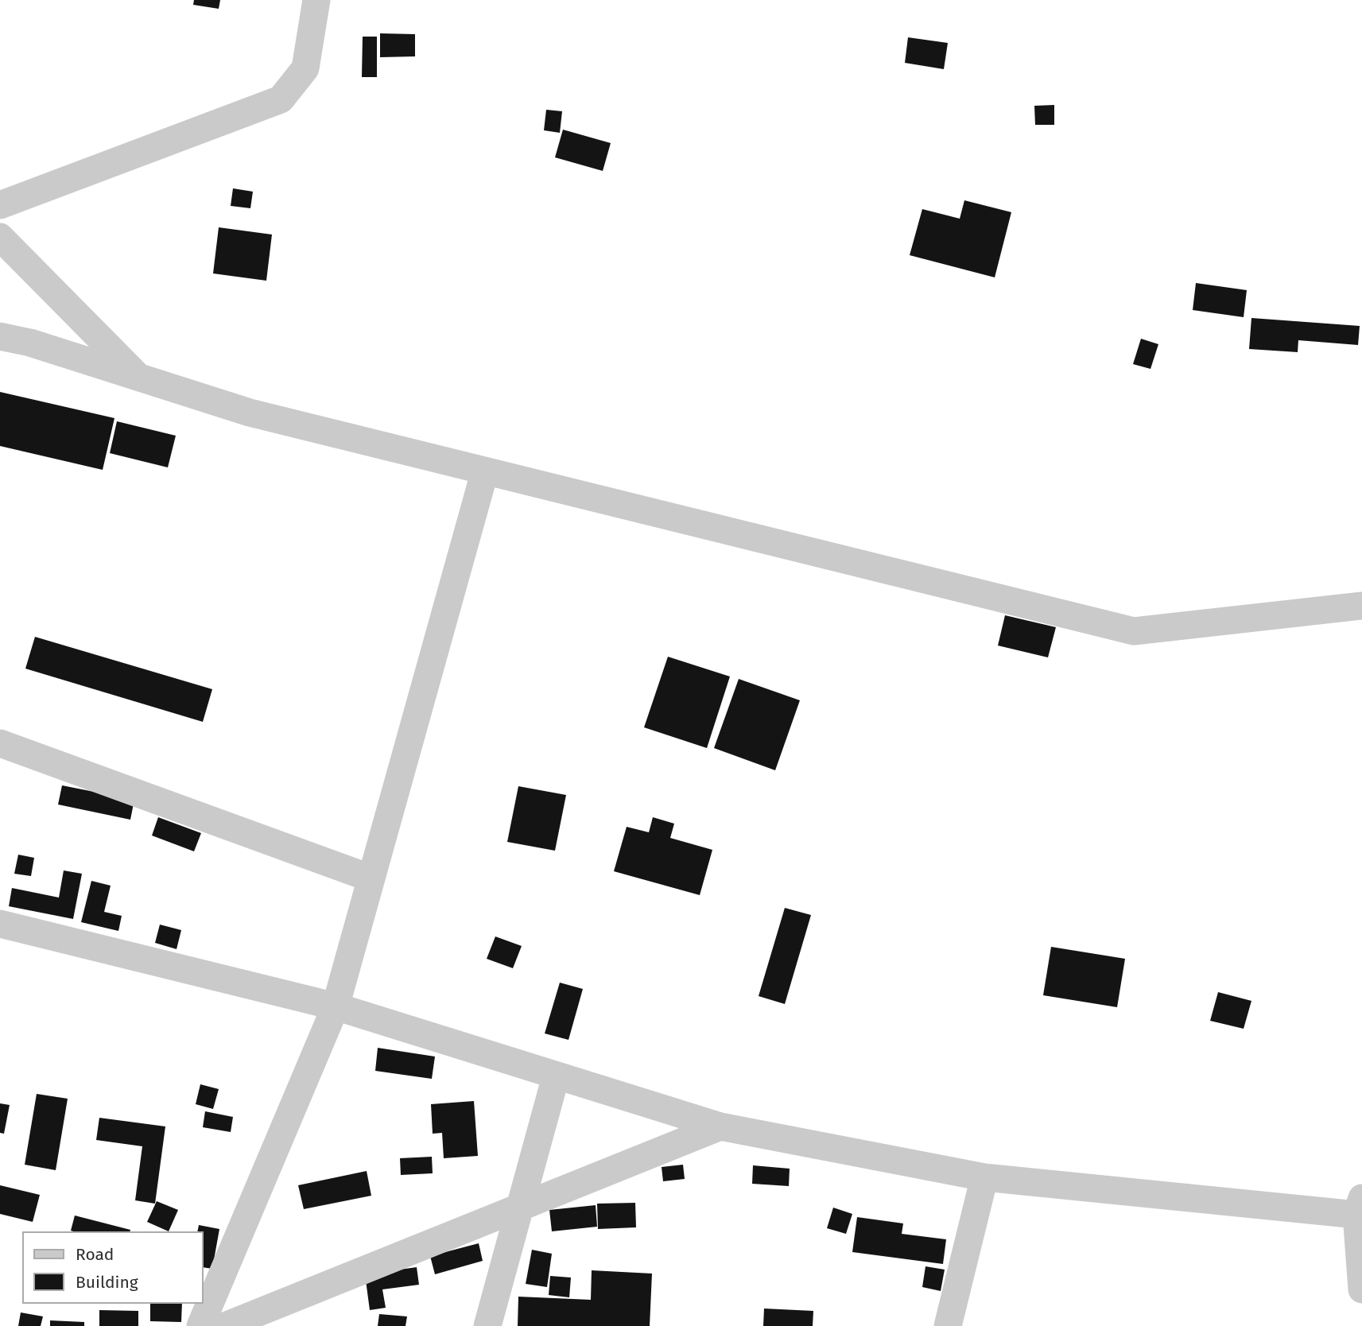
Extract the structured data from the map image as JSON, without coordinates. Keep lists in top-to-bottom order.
{
  "legend": ["Road", "Building"]
}
